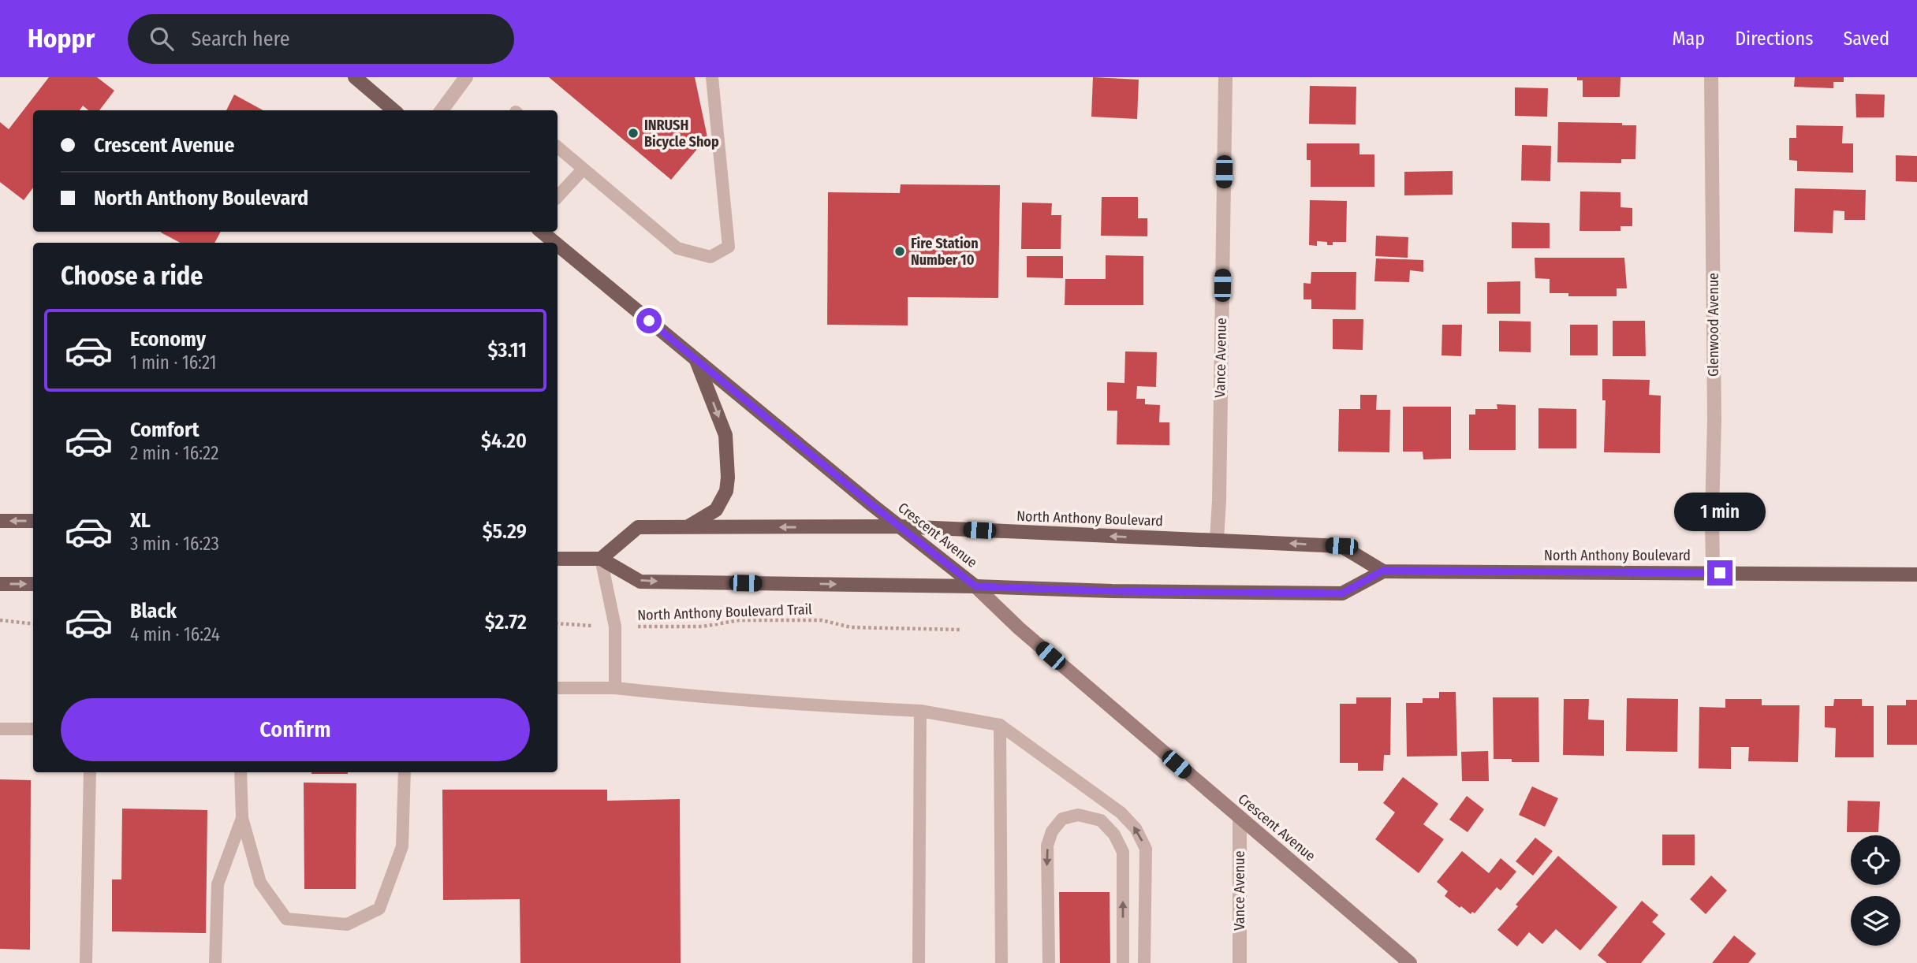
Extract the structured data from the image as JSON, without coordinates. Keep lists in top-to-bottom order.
{
  "streets": {
    "main road": ["North Anthony Boulevard", "Crescent Avenue"],
    "street": ["Glenwood Avenue", "Vance Avenue"],
    "path": ["North Anthony Boulevard Trail"]
  },
  "crossings": [
    ["Glenwood Avenue", "North Anthony Boulevard"],
    ["Vance Avenue", "North Anthony Boulevard"],
    ["Vance Avenue", "Crescent Avenue"],
    ["North Anthony Boulevard", "Crescent Avenue"]
  ],
  "places": ["INRUSH Bicycle Shop", "Fire Station Number 10"],
  "page": {
    "header": "Hoppr",
    "search": "Search here",
    "nav": ["Map", "Directions", "Saved"],
    "banner": ["Crescent Avenue", "North Anthony Boulevard"],
    "heading": "Choose a ride",
    "list": [
      {
        "name": "Economy",
        "note": "1 min · 16:21",
        "value": "$3.11"
      },
      {
        "name": "Comfort",
        "note": "2 min · 16:22",
        "value": "$4.20"
      },
      {
        "name": "XL",
        "note": "3 min · 16:23",
        "value": "$5.29"
      },
      {
        "name": "Black",
        "note": "4 min · 16:24",
        "value": "$2.72"
      }
    ],
    "bubble": "1 min",
    "buttons": "Confirm"
  }
}
